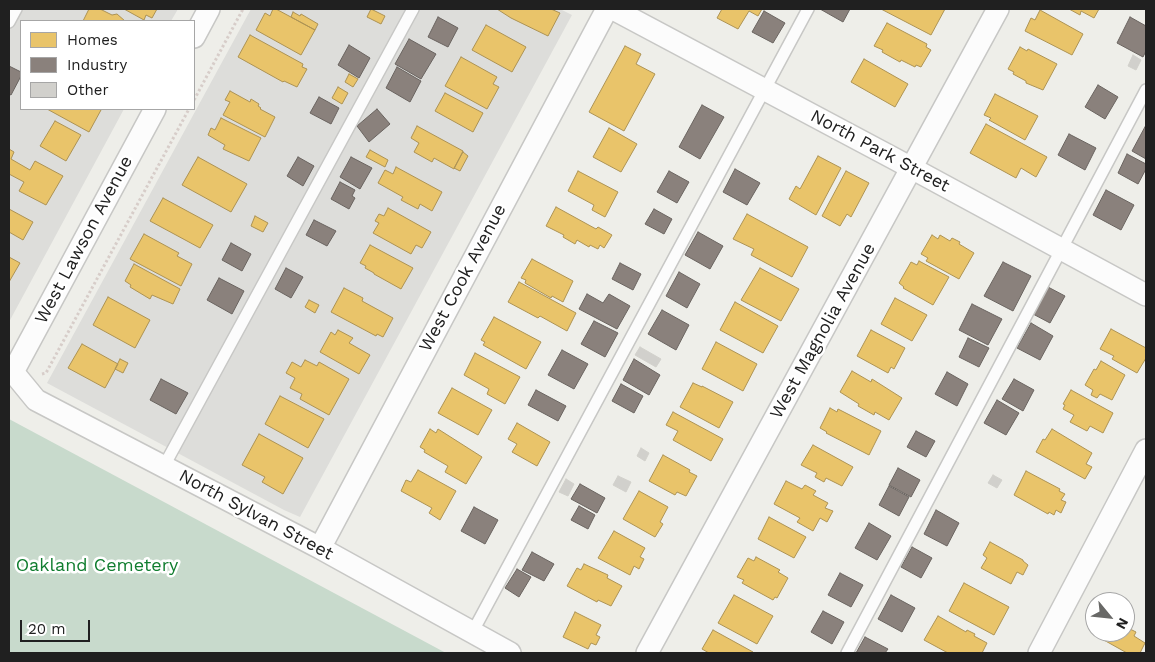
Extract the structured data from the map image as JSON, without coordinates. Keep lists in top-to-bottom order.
{
  "streets": {
    "street": [
      "North Park Street",
      "West Lawson Avenue",
      "West Cook Avenue",
      "West Magnolia Avenue",
      "North Sylvan Street"
    ]
  },
  "crossings": [
    ["North Park Street", "West Magnolia Avenue"],
    ["West Lawson Avenue", "North Sylvan Street"],
    ["West Cook Avenue", "North Sylvan Street"]
  ],
  "parks": ["Oakland Cemetery"],
  "legend": ["Homes", "Industry", "Other"],
  "scale_bar": "20 m",
  "north": "bottom right"
}
